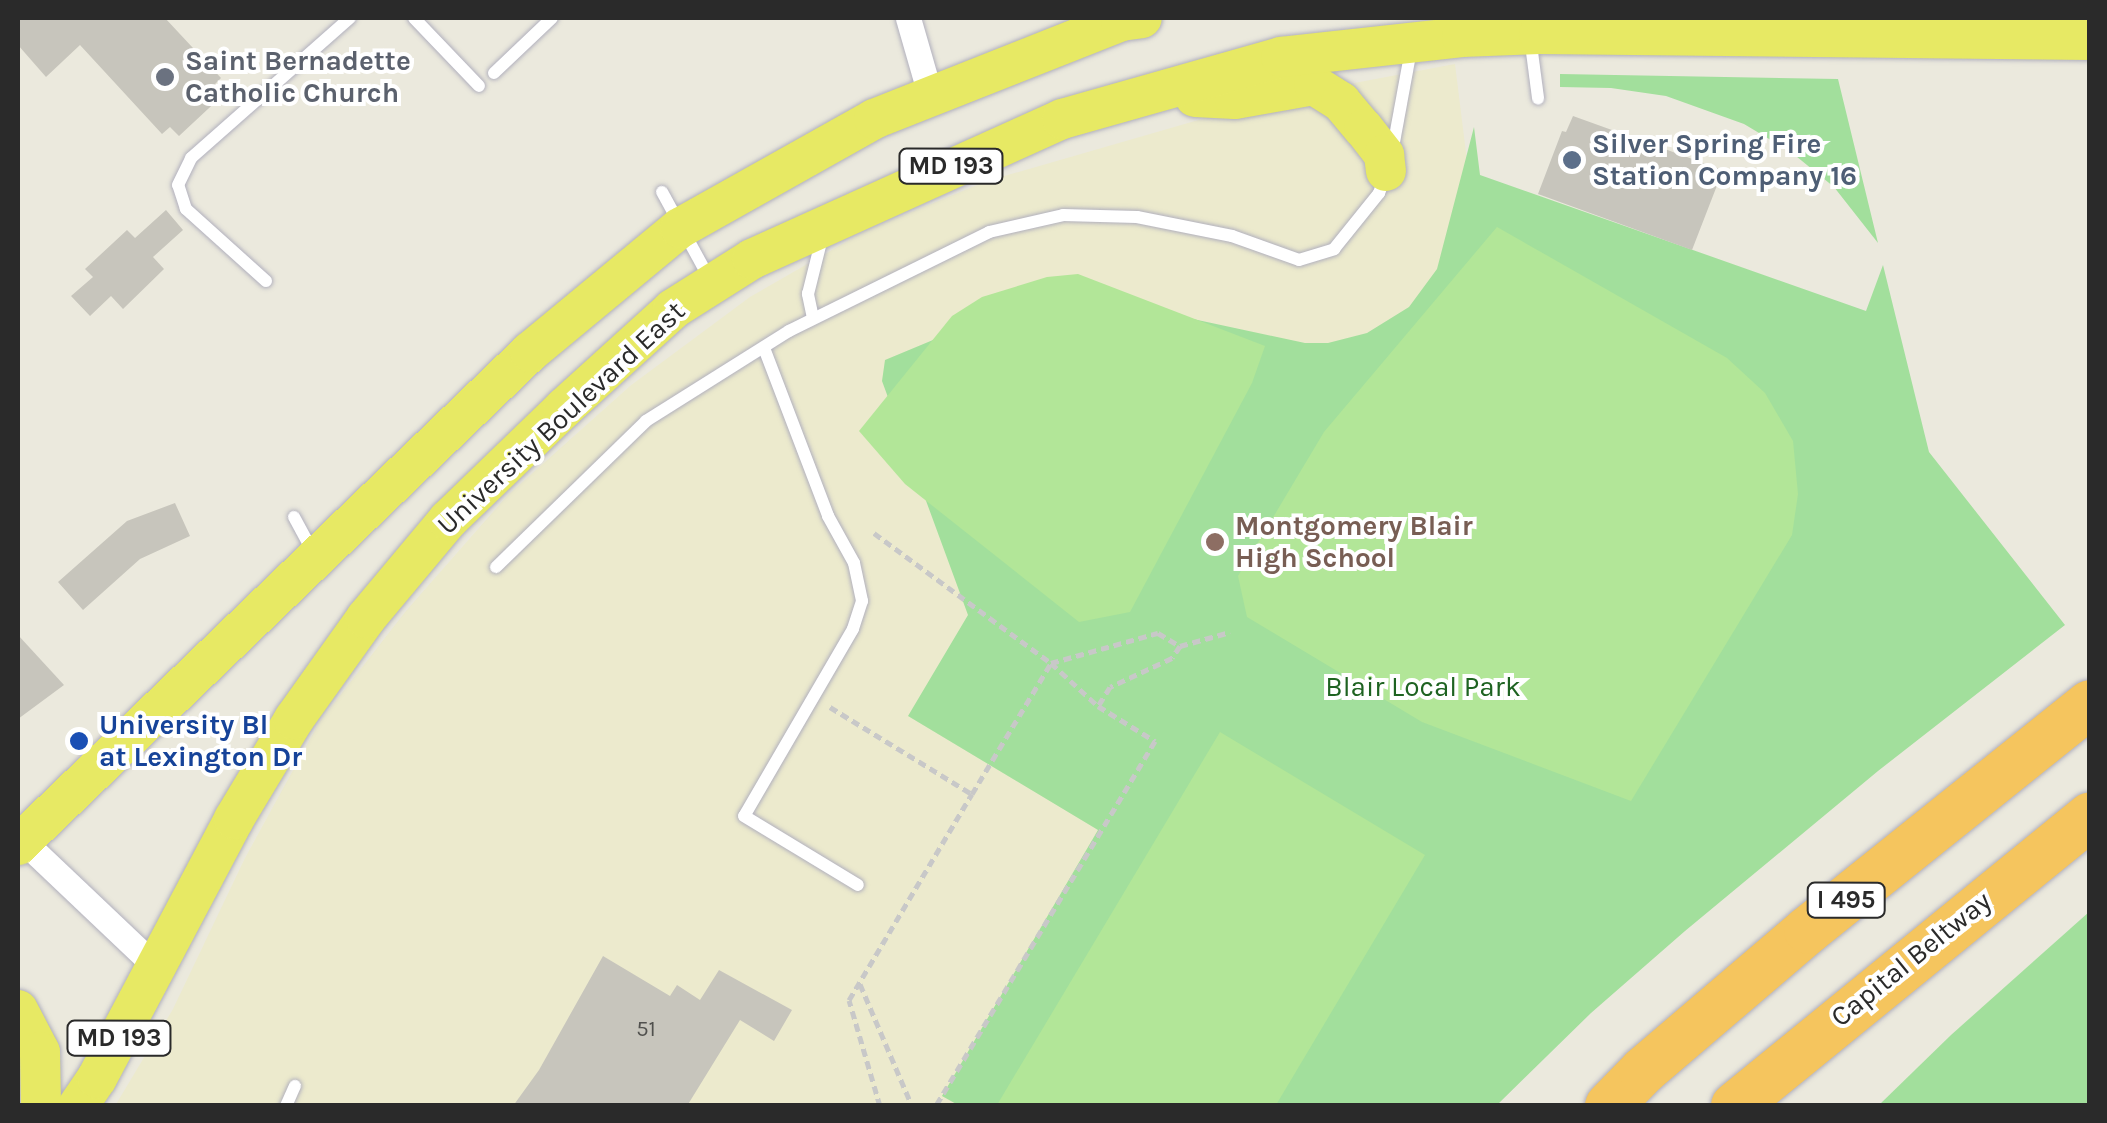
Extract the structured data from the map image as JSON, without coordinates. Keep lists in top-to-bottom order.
{
  "streets": {
    "highway": ["I 495", "Capital Beltway"],
    "main road": ["MD 193", "University Boulevard East"]
  },
  "parks": ["Blair Local Park"],
  "places": [
    "Saint Bernadette Catholic Church",
    "Silver Spring Fire Station Company 16",
    "Montgomery Blair High School",
    "University Bl at Lexington Dr"
  ],
  "house_numbers": ["51"]
}
